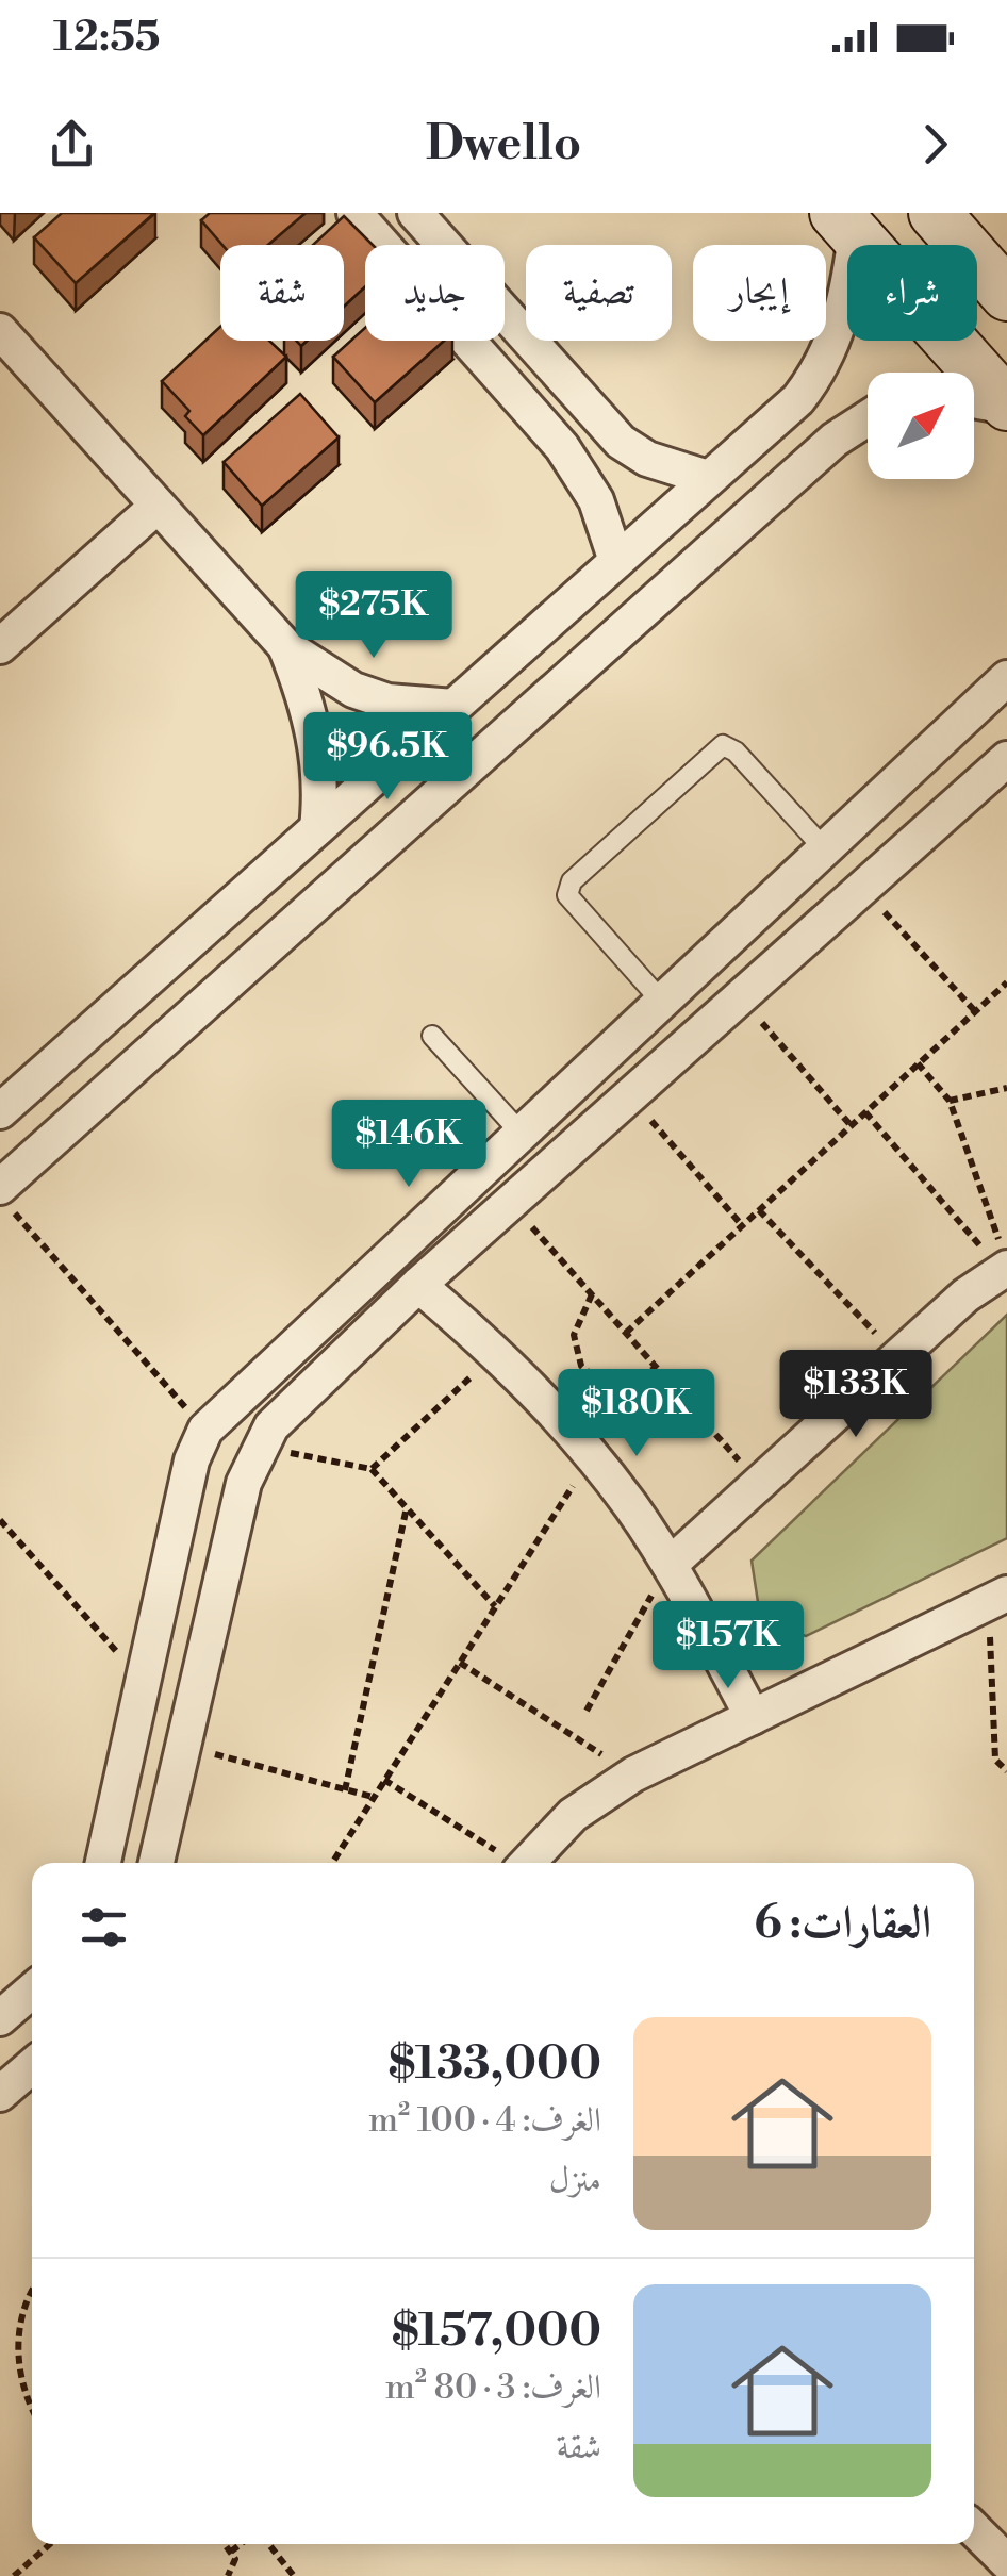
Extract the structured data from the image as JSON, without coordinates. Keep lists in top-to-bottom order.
{
  "north": "top right",
  "page": {
    "status": "12:55",
    "header": "Dwello",
    "chip": [
      "شراء",
      "إيجار",
      "تصفية",
      "جديد",
      "شقة"
    ],
    "price": [
      "$275K",
      "$96.5K",
      "$146K",
      "$133K",
      "$180K",
      "$157K"
    ],
    "heading": "العقارات: 6",
    "list": [
      {
        "name": "$133,000",
        "note": "الغرف: 4 · 100 m² · منزل"
      },
      {
        "name": "$157,000",
        "note": "الغرف: 3 · 80 m² · شقة"
      }
    ]
  }
}
